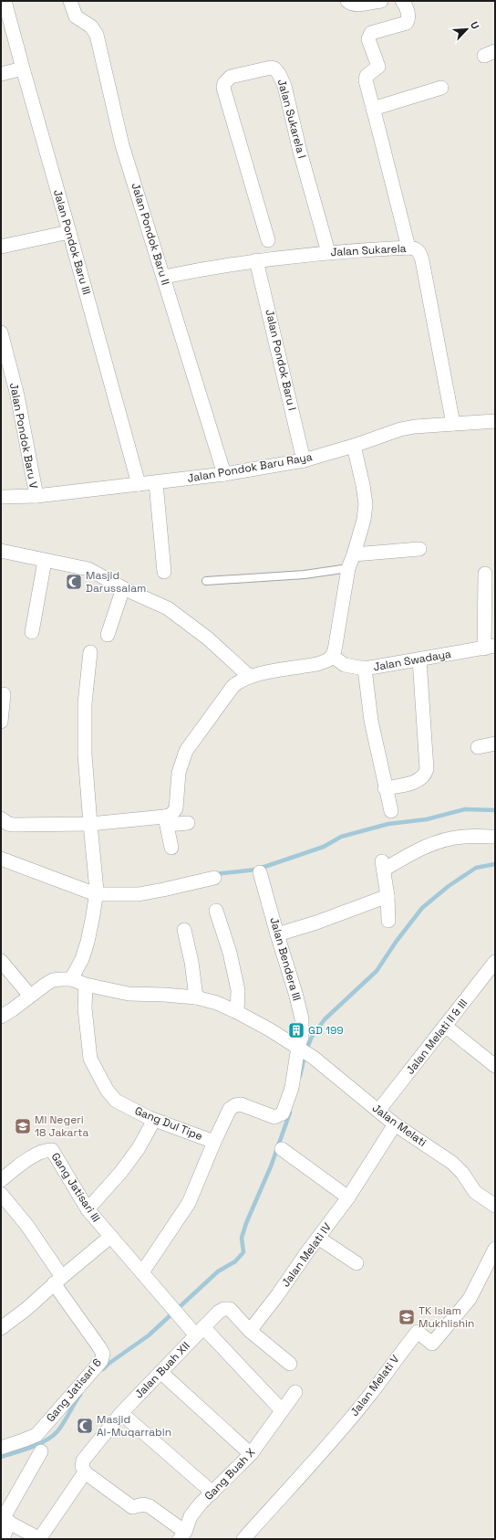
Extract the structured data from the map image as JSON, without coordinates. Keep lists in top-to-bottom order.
{
  "streets": {
    "street": [
      "Jalan Sukarela I",
      "Jalan Pondok Baru II",
      "Jalan Pondok Baru III",
      "Jalan Sukarela",
      "Jalan Pondok Baru I",
      "Jalan Pondok Baru V",
      "Jalan Pondok Baru Raya",
      "Jalan Swadaya",
      "Jalan Bendera III",
      "Jalan Melati II & III",
      "Gang Dul Tipe",
      "Jalan Melati",
      "Gang Jatisari III",
      "Jalan Melati IV",
      "Jalan Buah XII",
      "Jalan Melati V",
      "Gang Jatisari 6",
      "Gang Buah X"
    ]
  },
  "crossings": [
    ["Jalan Sukarela I", "Jalan Sukarela"],
    ["Jalan Pondok Baru II", "Jalan Sukarela"],
    ["Jalan Pondok Baru II", "Jalan Pondok Baru Raya"],
    ["Jalan Pondok Baru III", "Jalan Pondok Baru Raya"],
    ["Jalan Sukarela", "Jalan Pondok Baru I"],
    ["Jalan Sukarela", "Jalan Pondok Baru Raya"],
    ["Jalan Pondok Baru I", "Jalan Pondok Baru Raya"],
    ["Jalan Pondok Baru V", "Jalan Pondok Baru Raya"],
    ["Jalan Bendera III", "Gang Dul Tipe"],
    ["Jalan Bendera III", "Jalan Melati"],
    ["Jalan Melati II & III", "Jalan Melati"],
    ["Gang Dul Tipe", "Jalan Melati"],
    ["Jalan Melati", "Jalan Melati IV"],
    ["Gang Jatisari III", "Jalan Buah XII"],
    ["Gang Jatisari III", "Gang Buah X"]
  ],
  "places": {
    "mosque": ["Masjid Darussalam", "Masjid Al-Muqarrabin"],
    "building": ["GD 199"],
    "school or university": ["MI Negeri 18 Jakarta", "TK Islam Mukhlishin"]
  },
  "north": "top right"
}
